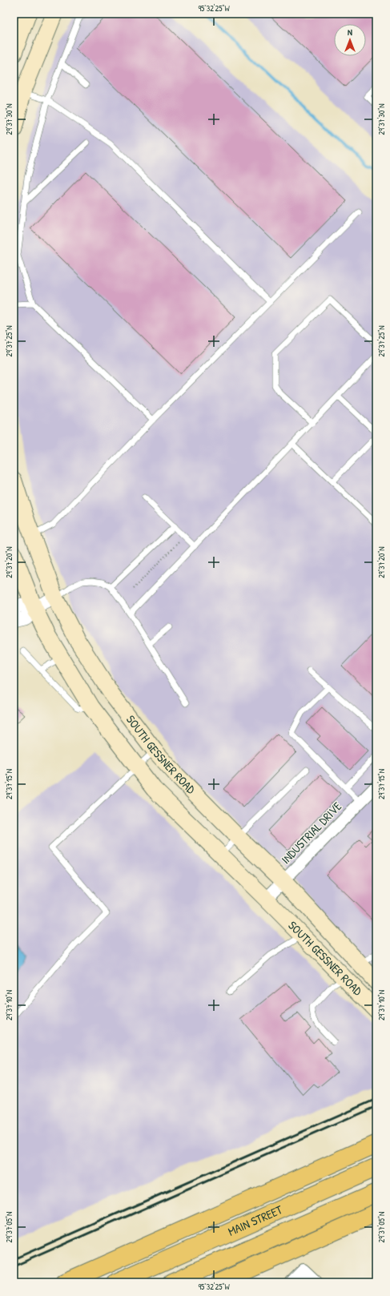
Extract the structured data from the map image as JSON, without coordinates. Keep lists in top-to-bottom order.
{
  "streets": {
    "highway": ["MAIN STREET"],
    "main road": ["SOUTH GESSNER ROAD"],
    "street": ["INDUSTRIAL DRIVE"]
  },
  "crossings": [
    ["SOUTH GESSNER ROAD", "INDUSTRIAL DRIVE"]
  ],
  "north": "top",
  "coordinates": [
    "95°32'25\"W",
    "29°37'30\"N",
    "29°37'25\"N",
    "29°37'20\"N",
    "29°37'15\"N",
    "29°37'10\"N",
    "29°37'05\"N"
  ]
}
